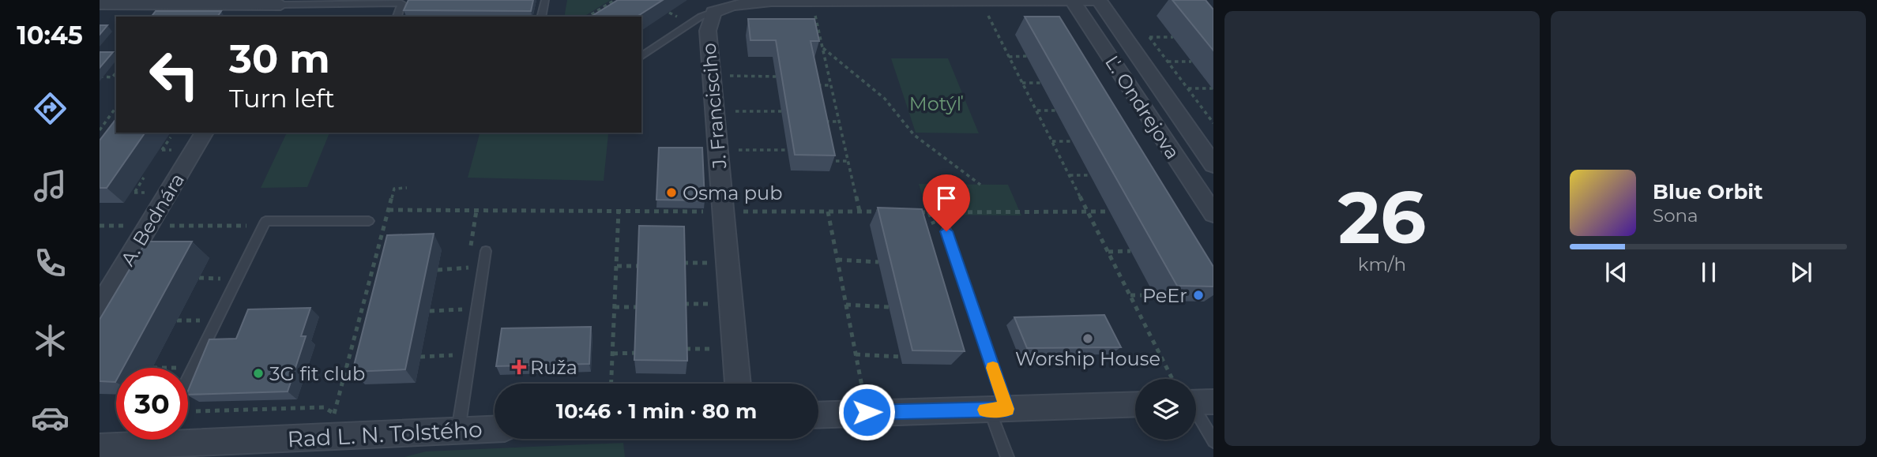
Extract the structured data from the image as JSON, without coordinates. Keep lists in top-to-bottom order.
{
  "streets": {
    "street": [
      "J. Francisciho",
      "Ľ. Ondrejova",
      "A. Bednára",
      "Rad L. N. Tolstého"
    ]
  },
  "parks": ["Motýľ"],
  "places": {
    "other": [
      "Osma pub",
      "PeEr",
      "Worship House",
      "3G fit club"
    ],
    "health": ["Ruža"]
  },
  "page": {
    "tabs": "10:45",
    "tile": ["26", "km/h"],
    "turn": ["30 m", "Turn left"],
    "song": ["Blue Orbit", "Sona"],
    "limit": "30",
    "trip": "10:46 · 1 min · 80 m"
  }
}
